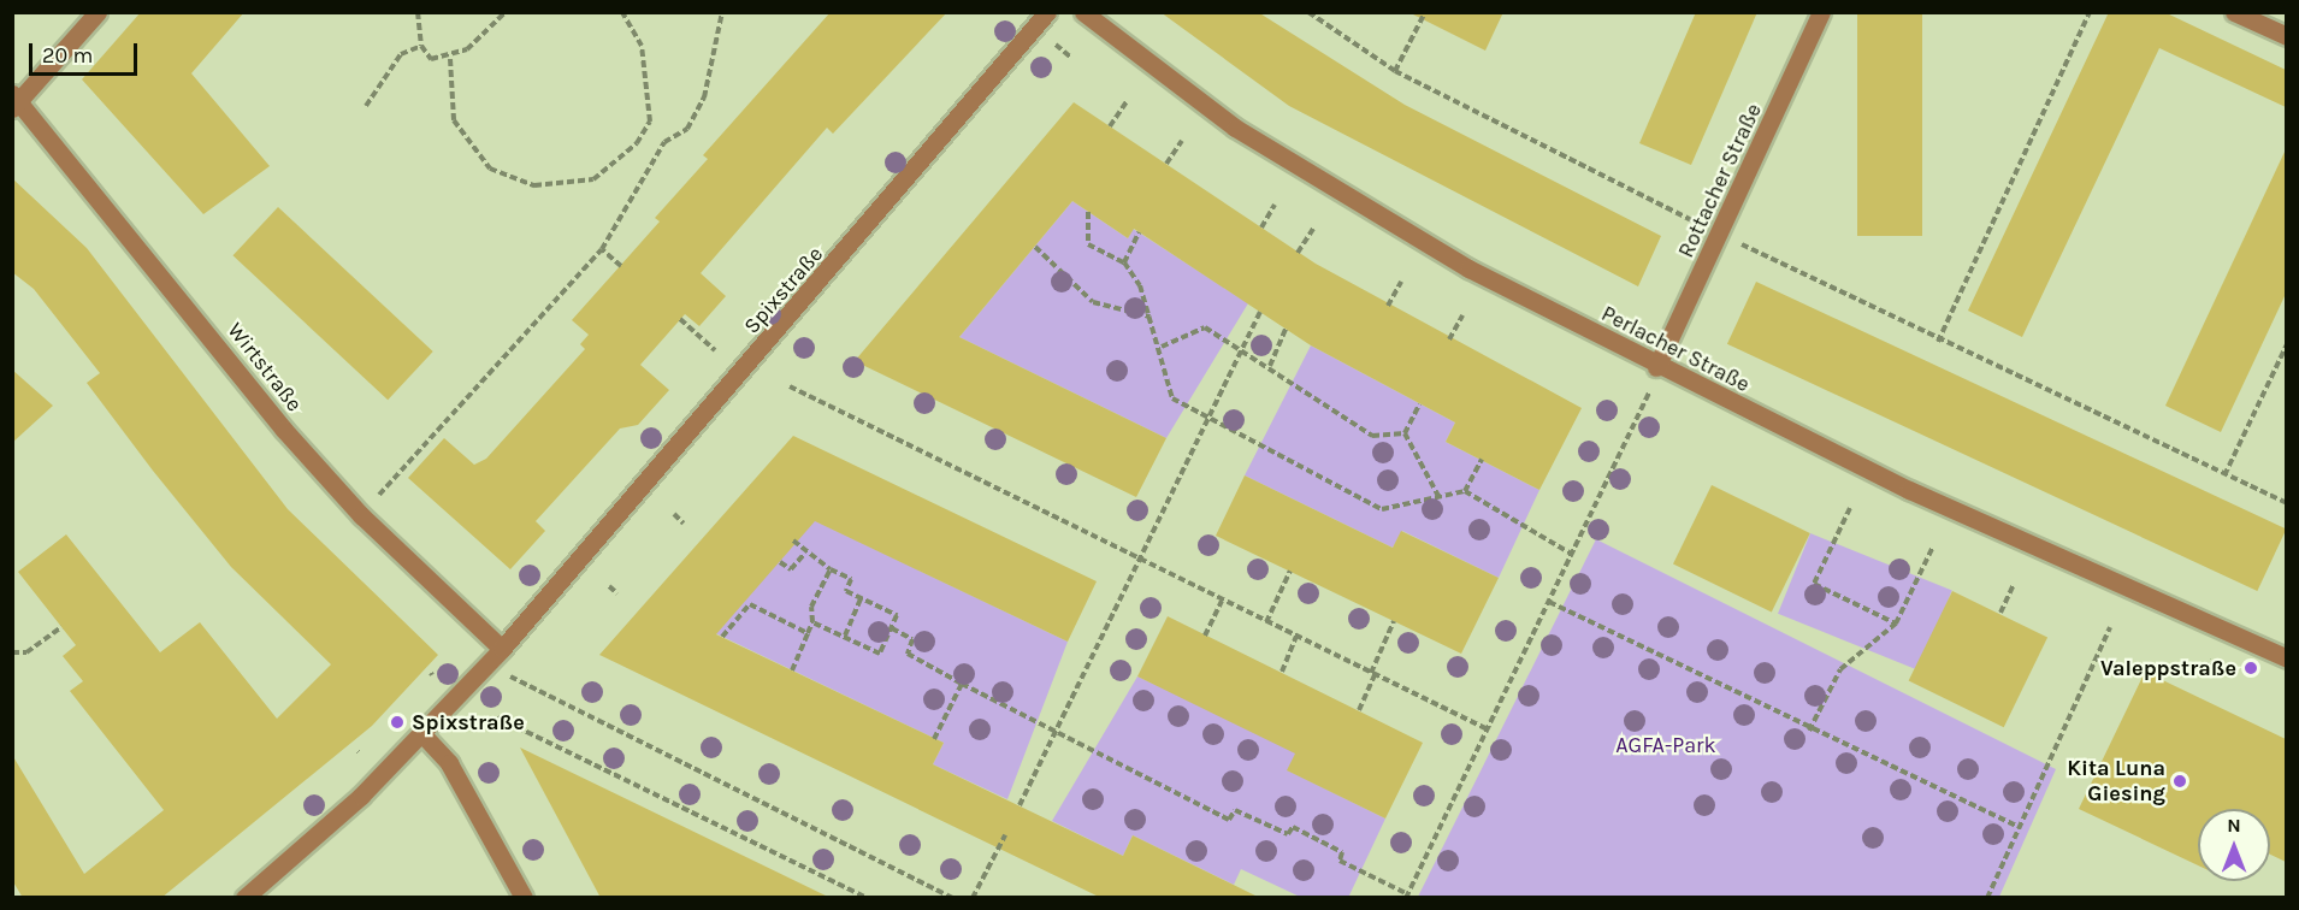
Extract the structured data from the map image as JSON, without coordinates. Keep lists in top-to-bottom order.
{
  "streets": {
    "street": [
      "Rottacher Straße",
      "Spixstraße",
      "Perlacher Straße",
      "Wirtstraße"
    ]
  },
  "crossings": [
    ["Rottacher Straße", "Perlacher Straße"],
    ["Spixstraße", "Wirtstraße"]
  ],
  "parks": ["AGFA-Park"],
  "places": ["Valeppstraße", "Spixstraße", "Kita Luna Giesing"],
  "scale_bar": "20 m",
  "north": "top"
}
